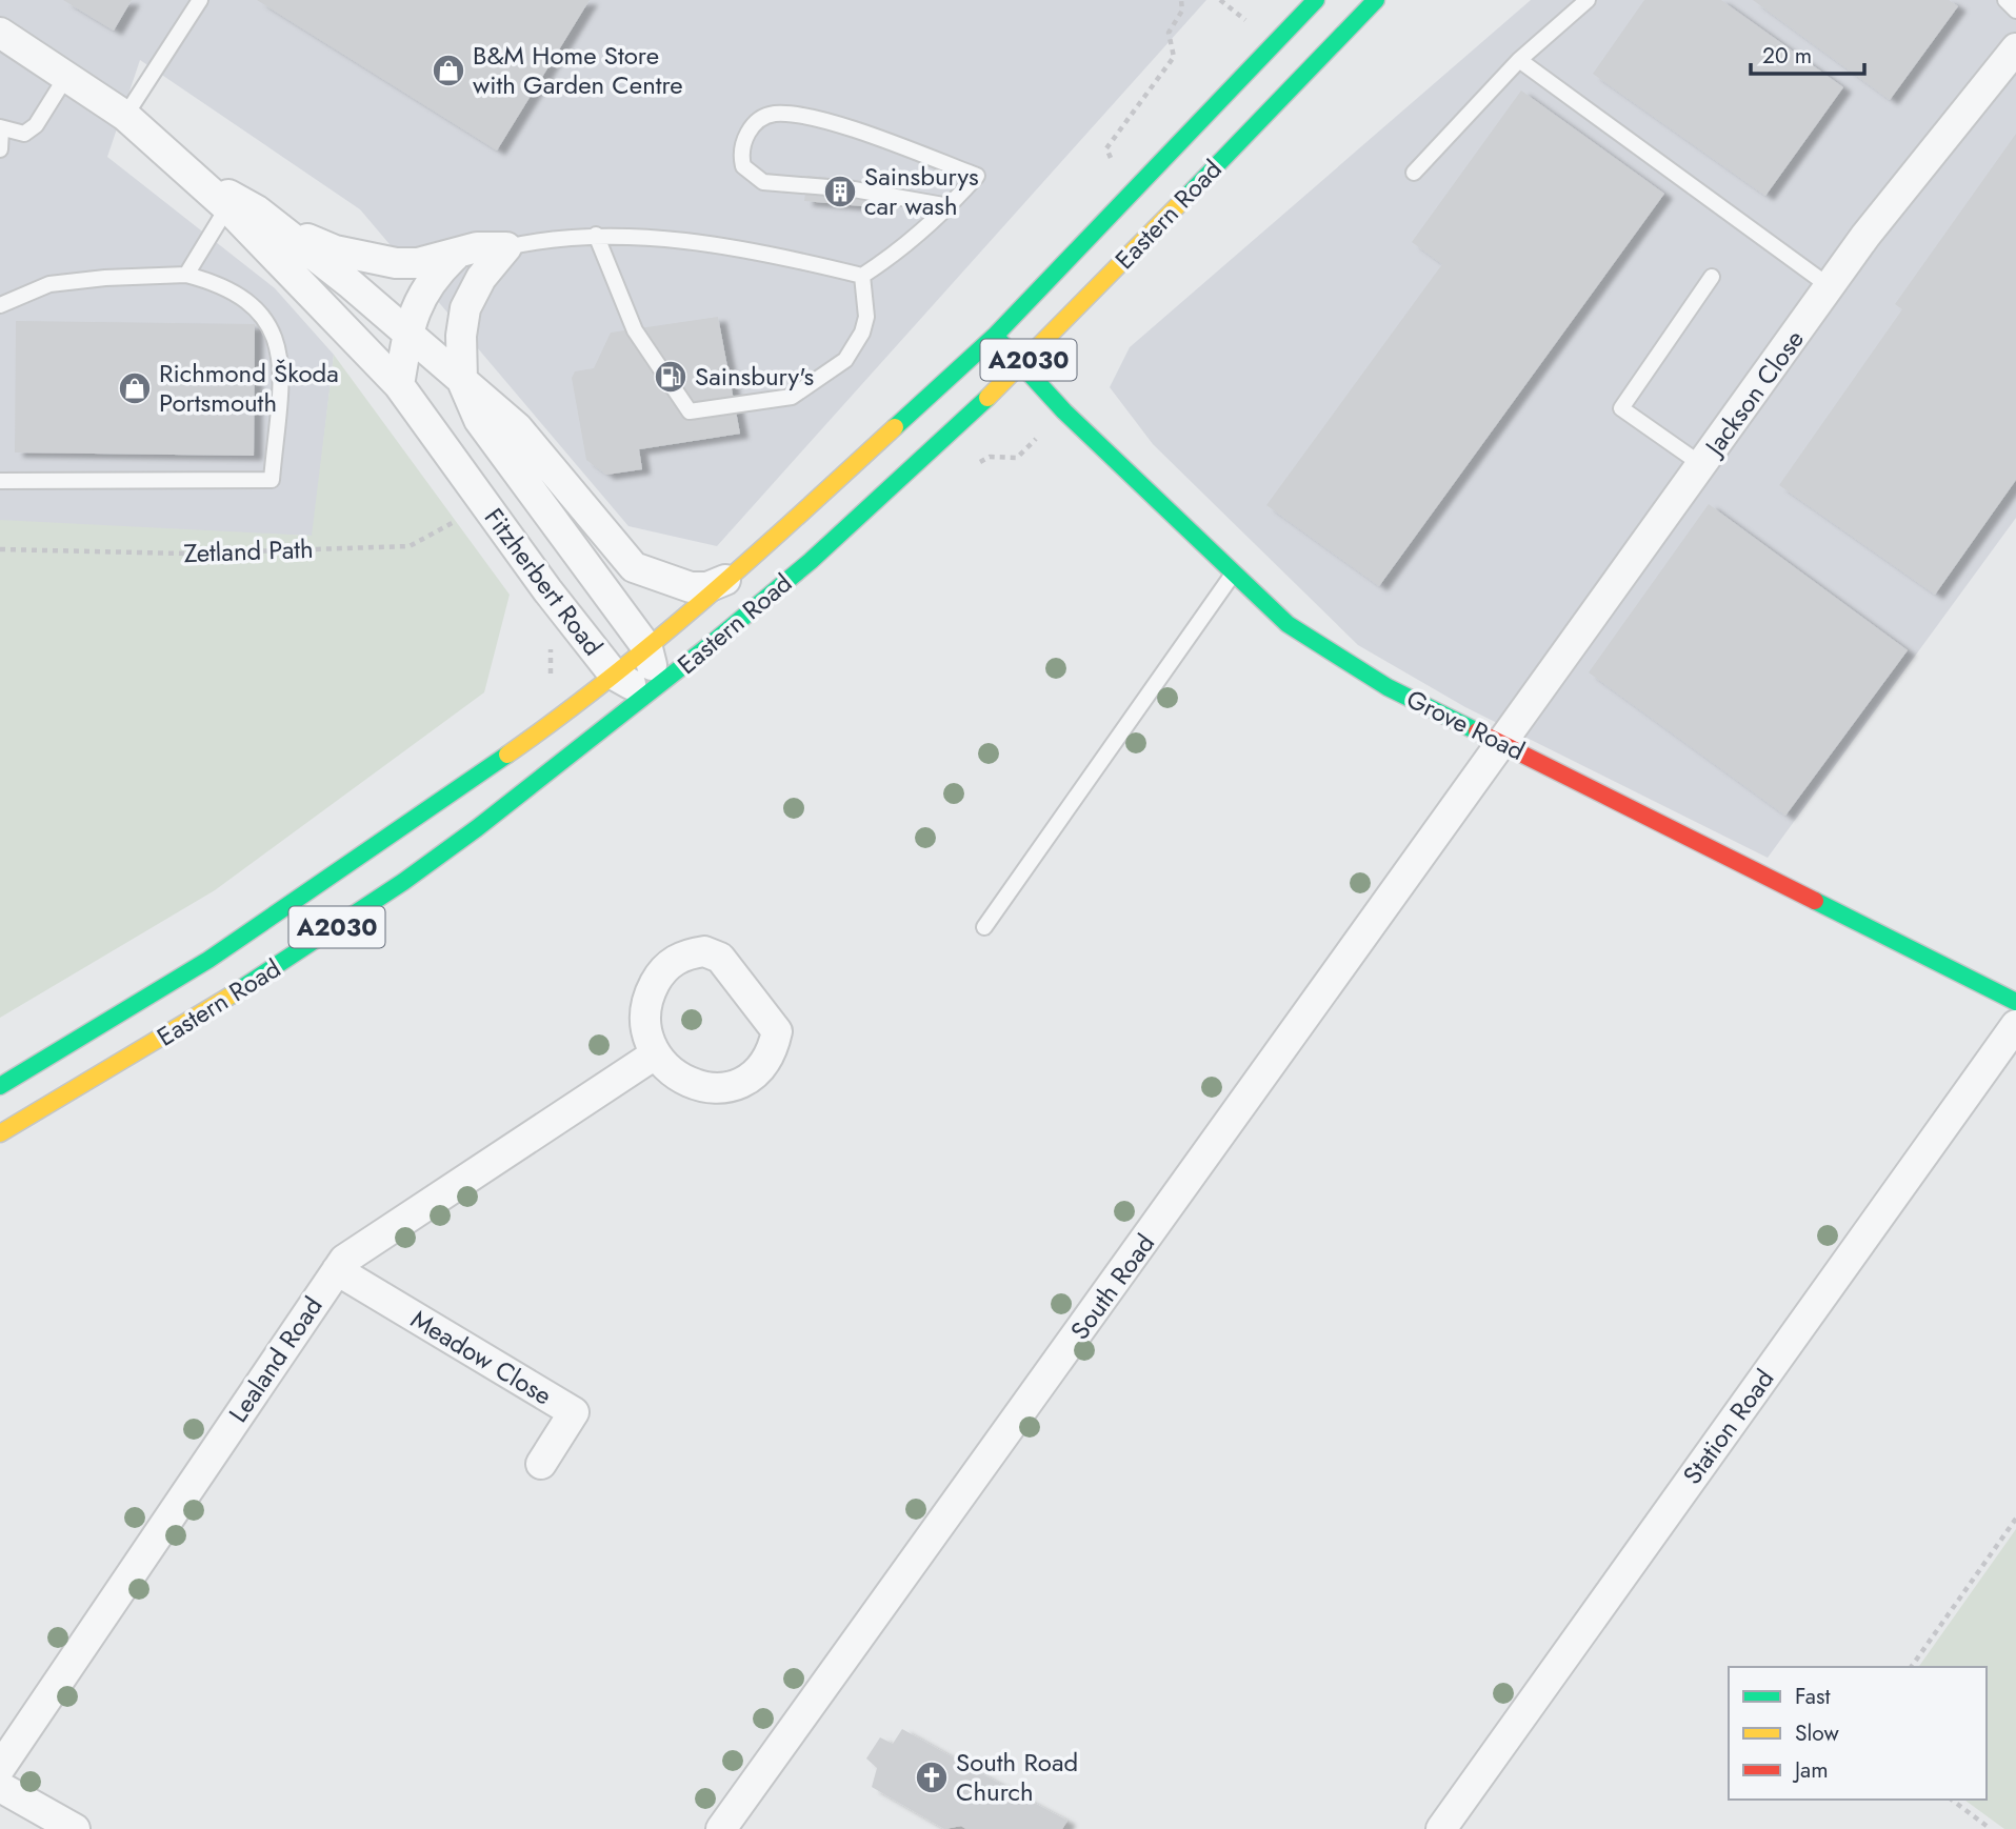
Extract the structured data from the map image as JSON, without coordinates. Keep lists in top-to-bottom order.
{
  "streets": {
    "main road": ["Eastern Road", "A2030", "Grove Road"],
    "street": [
      "Jackson Close",
      "Fitzherbert Road",
      "South Road",
      "Meadow Close",
      "Lealand Road",
      "Station Road"
    ],
    "path": ["Zetland Path"]
  },
  "crossings": [
    ["Eastern Road", "Fitzherbert Road"],
    ["Eastern Road", "Grove Road"],
    ["Jackson Close", "Grove Road"],
    ["Jackson Close", "South Road"],
    ["Zetland Path", "Fitzherbert Road"],
    ["Grove Road", "South Road"],
    ["Meadow Close", "Lealand Road"]
  ],
  "places": {
    "shop": ["B&M Home Store with Garden Centre", "Richmond Škoda Portsmouth"],
    "building": ["Sainsburys car wash"],
    "fuel station": ["Sainsbury's"],
    "church": ["South Road Church"]
  },
  "legend": ["Fast", "Slow", "Jam"],
  "scale_bar": "20 m"
}
